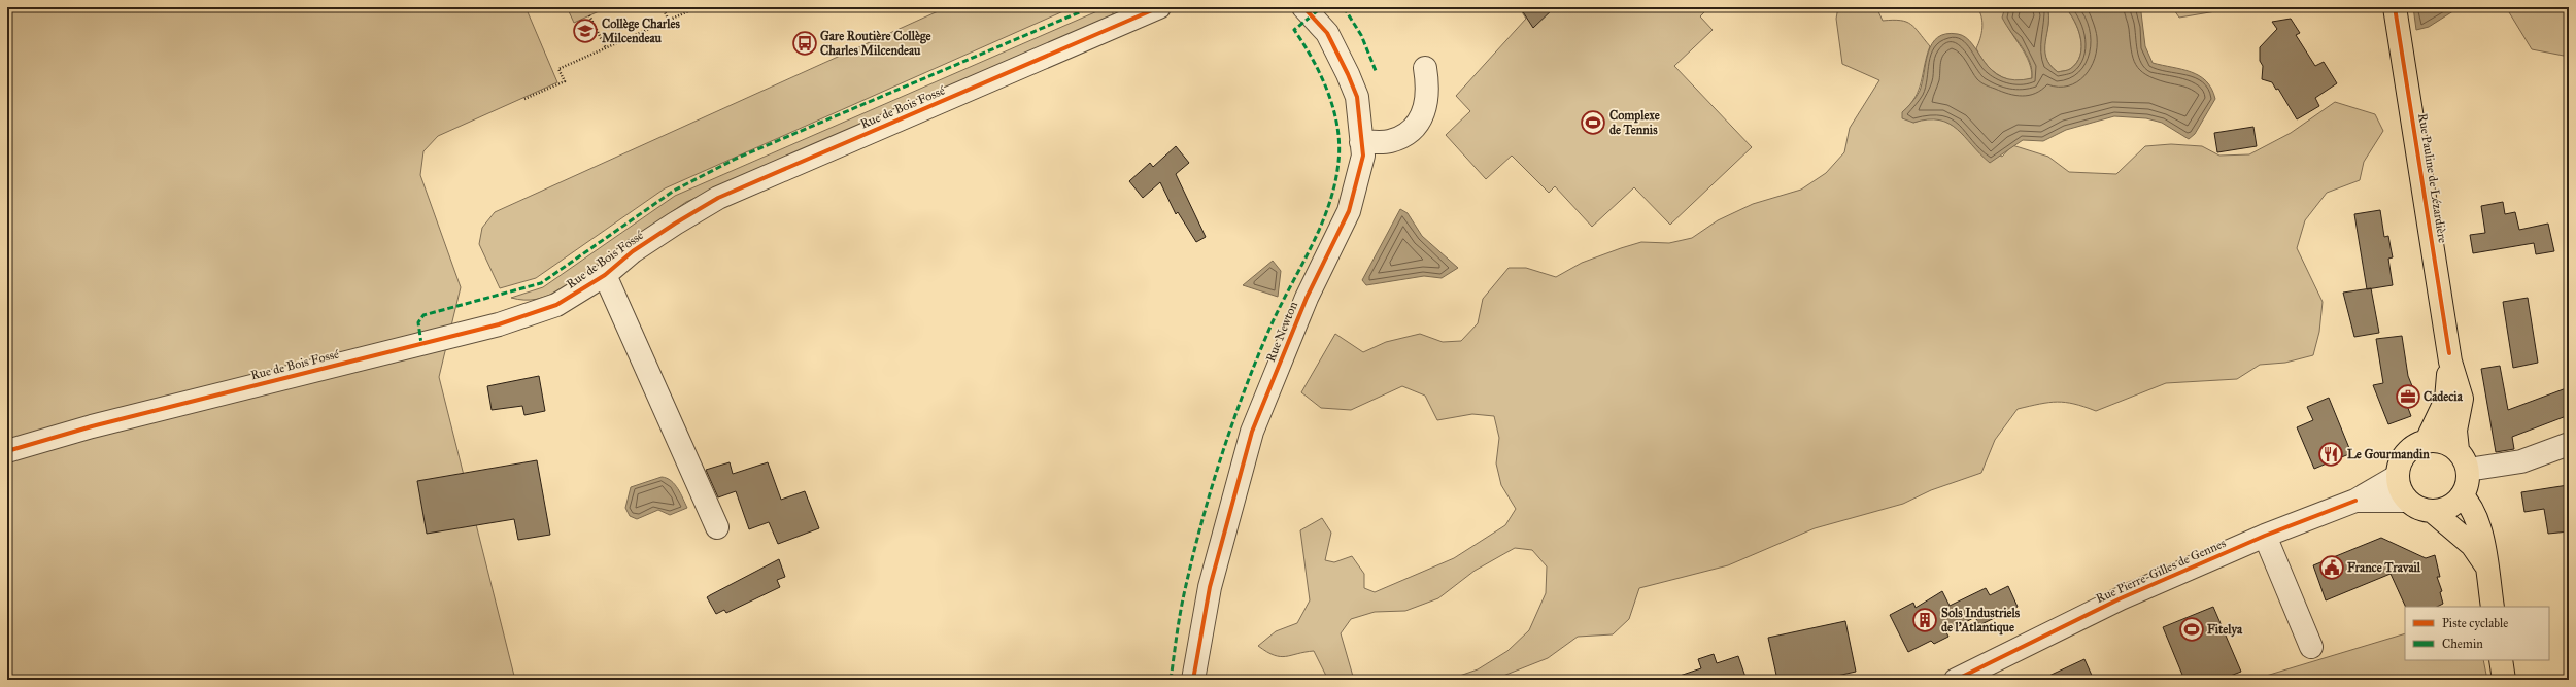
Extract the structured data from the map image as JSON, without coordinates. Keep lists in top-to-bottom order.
{
  "streets": {
    "main road": ["Rue Pauline de Lézardière"],
    "street": ["Rue de Bois Fossé", "Rue Newton", "Rue Pierre-Gilles de Gennes"]
  },
  "crossings": [
    ["Rue Pauline de Lézardière", "Rue Pierre-Gilles de Gennes"]
  ],
  "places": {
    "school or university": ["Collège Charles Milcendeau"],
    "bus stop": ["Gare Routière Collège Charles Milcendeau"],
    "sports": ["Complexe de Tennis", "Fitelya"],
    "office": ["Cadecia"],
    "restaurant": ["Le Gourmandin"],
    "public building": ["France Travail"],
    "building": ["Sols Industriels de l'Atlantique"]
  },
  "legend": ["Piste cyclable", "Chemin"]
}
